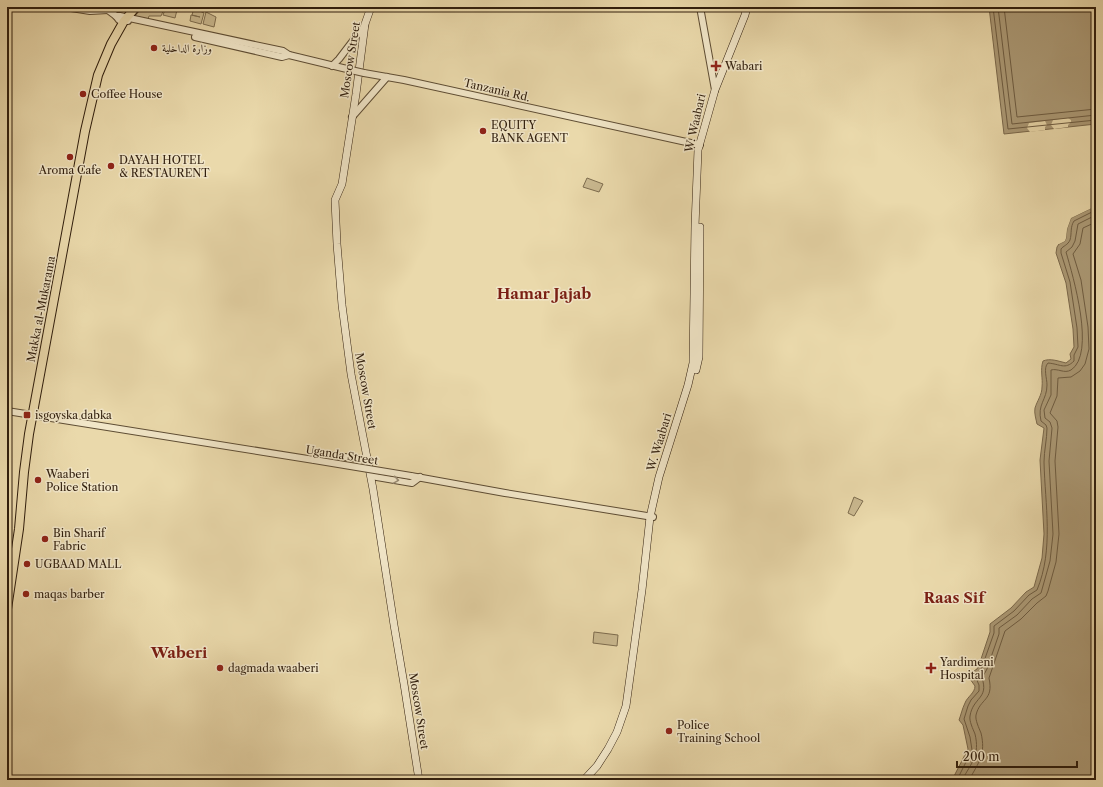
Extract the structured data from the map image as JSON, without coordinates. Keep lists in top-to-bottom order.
{
  "streets": {
    "highway": ["Makka al-Mukarama"],
    "main road": ["Moscow Street", "W. Waabari"],
    "street": ["Tanzania Rd.", "Uganda Street"]
  },
  "crossings": [
    ["Tanzania Rd.", "W. Waabari"],
    ["Tanzania Rd.", "Makka al-Mukarama"],
    ["W. Waabari", "Uganda Street"],
    ["Makka al-Mukarama", "Uganda Street"]
  ],
  "districts": ["Hamar Jajab", "Raas Sif", "Waberi"],
  "places": {
    "other": [
      "وزارة الداخلية",
      "Coffee House",
      "EQUITY BANK AGENT",
      "Aroma Cafe",
      "DAYAH HOTEL & RESTAURENT",
      "Waaberi Police Station",
      "Bin Sharif Fabric",
      "UGBAAD MALL",
      "maqas barber",
      "dagmada waaberi",
      "Police Training School"
    ],
    "health": ["Wabari", "Yardimeni Hospital"],
    "transit": ["isgoyska dabka"]
  },
  "scale_bar": "200 m"
}
